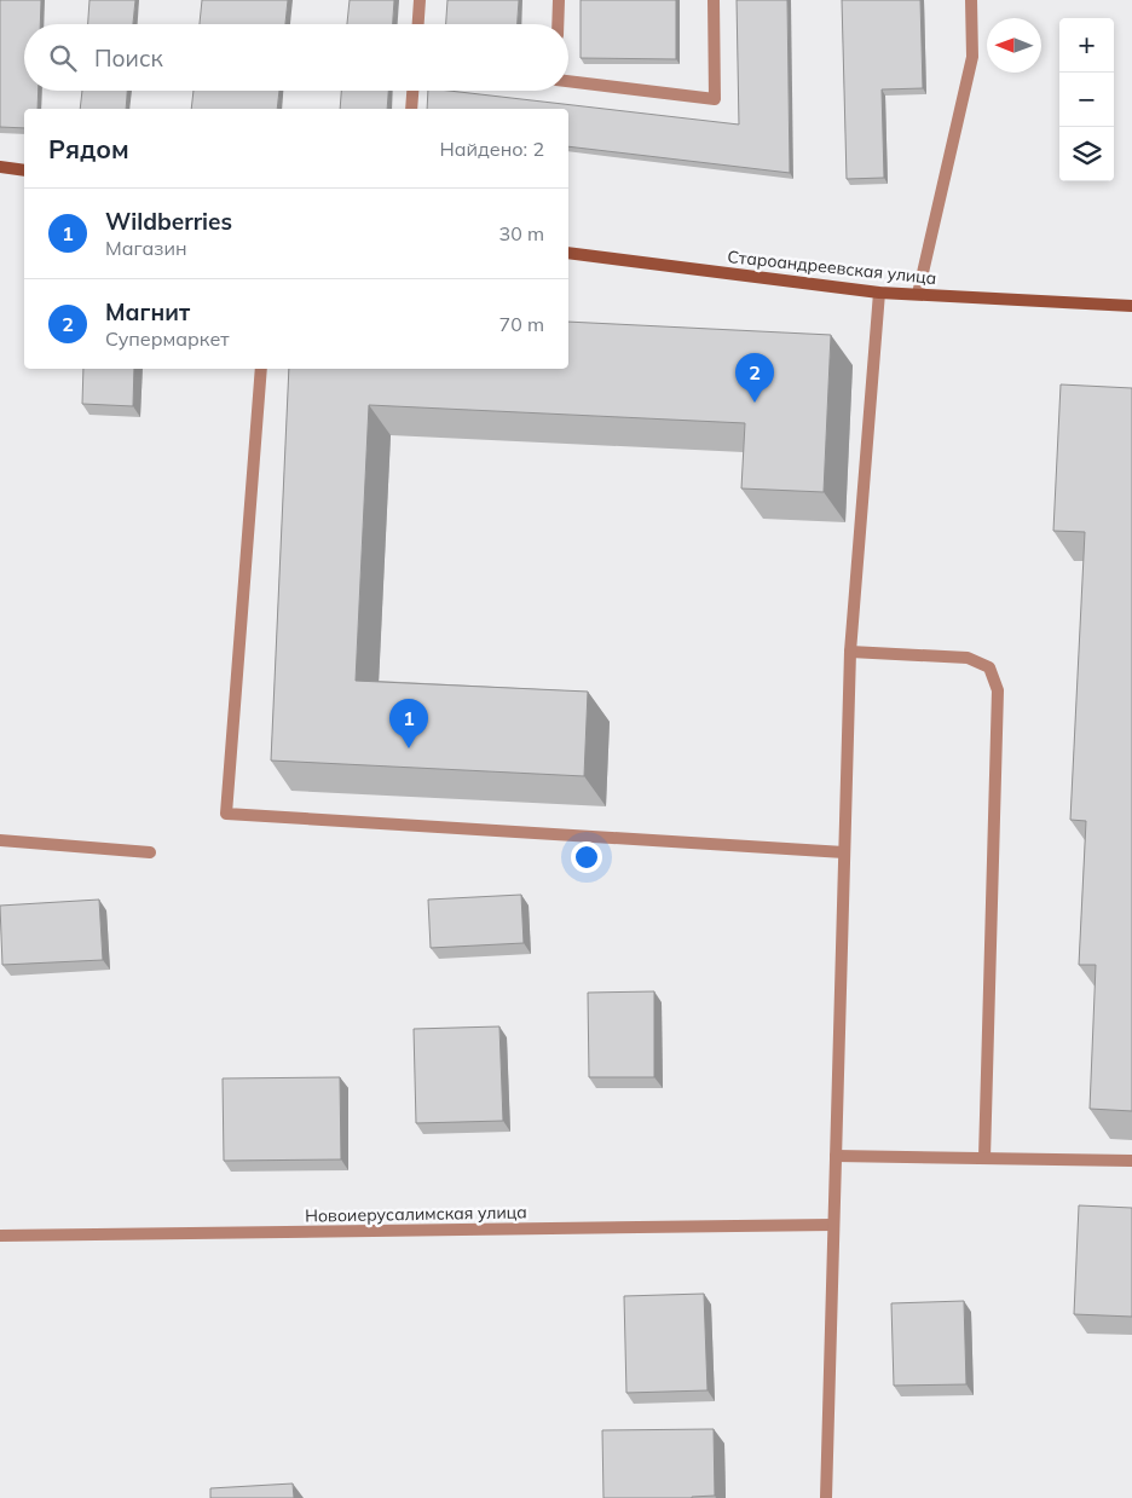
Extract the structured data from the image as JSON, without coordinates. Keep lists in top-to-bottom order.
{
  "streets": {
    "street": ["Староандреевская улица", "Новоиерусалимская улица"]
  },
  "north": "left",
  "page": {
    "map_buttons": ["+", "−"],
    "search": "Поиск",
    "heading": ["Рядом", "Найдено: 2"],
    "list": [
      {
        "mark": "1",
        "name": "Wildberries",
        "note": "Магазин",
        "value": "30 m"
      },
      {
        "mark": "2",
        "name": "Магнит",
        "note": "Супермаркет",
        "value": "70 m"
      }
    ],
    "pins": ["2", "1"]
  }
}
